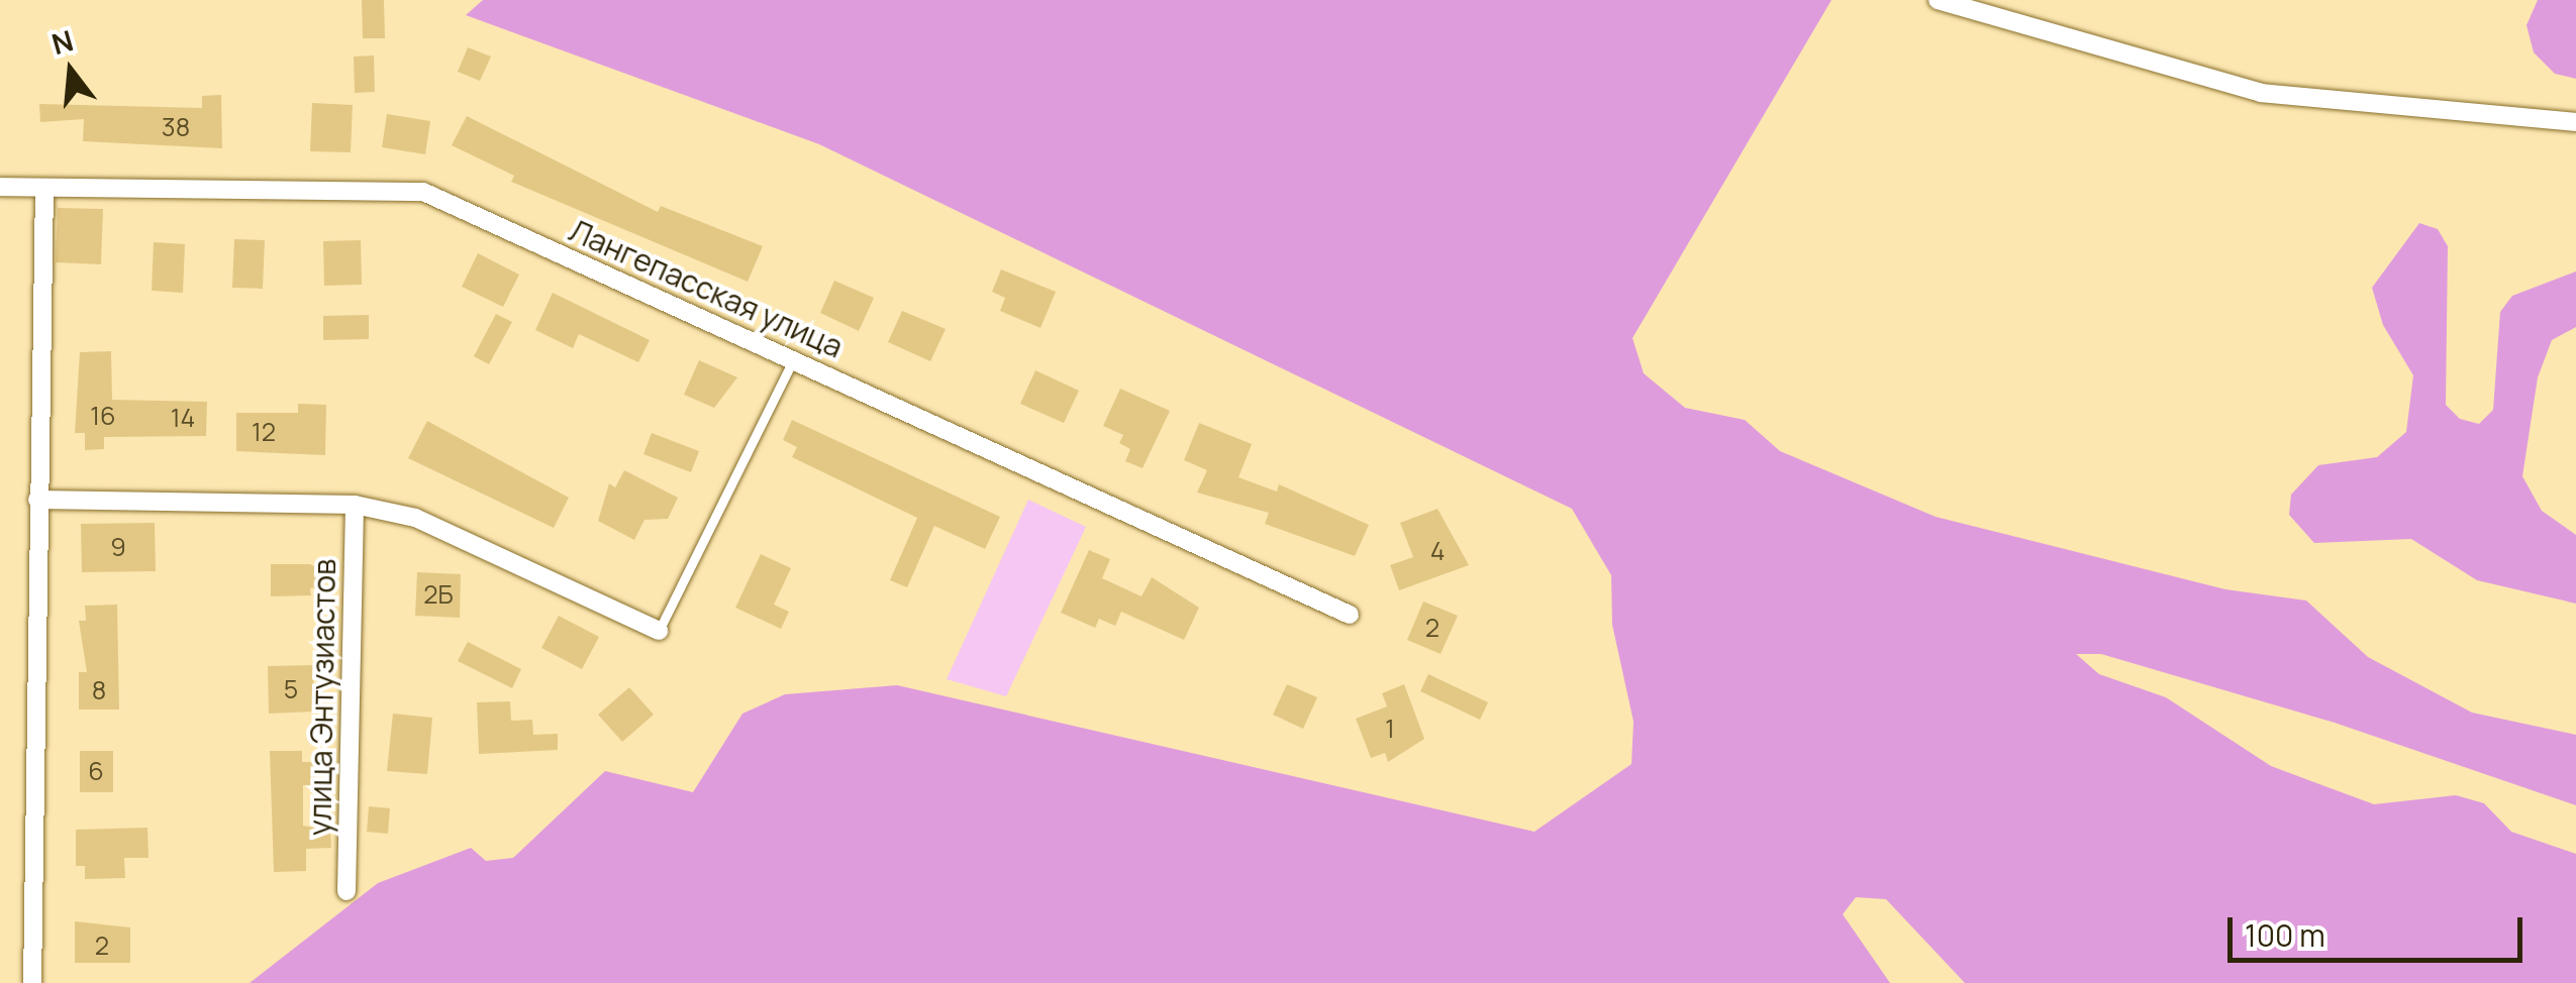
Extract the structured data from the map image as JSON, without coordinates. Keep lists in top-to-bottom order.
{
  "streets": {
    "street": ["Лангепасская улица", "улица Энтузиастов"]
  },
  "house_numbers": [
    "38",
    "16",
    "14",
    "12",
    "9",
    "4",
    "2Б",
    "2",
    "5",
    "8",
    "1",
    "6",
    "2"
  ],
  "scale_bar": "100 m",
  "north": "top"
}
